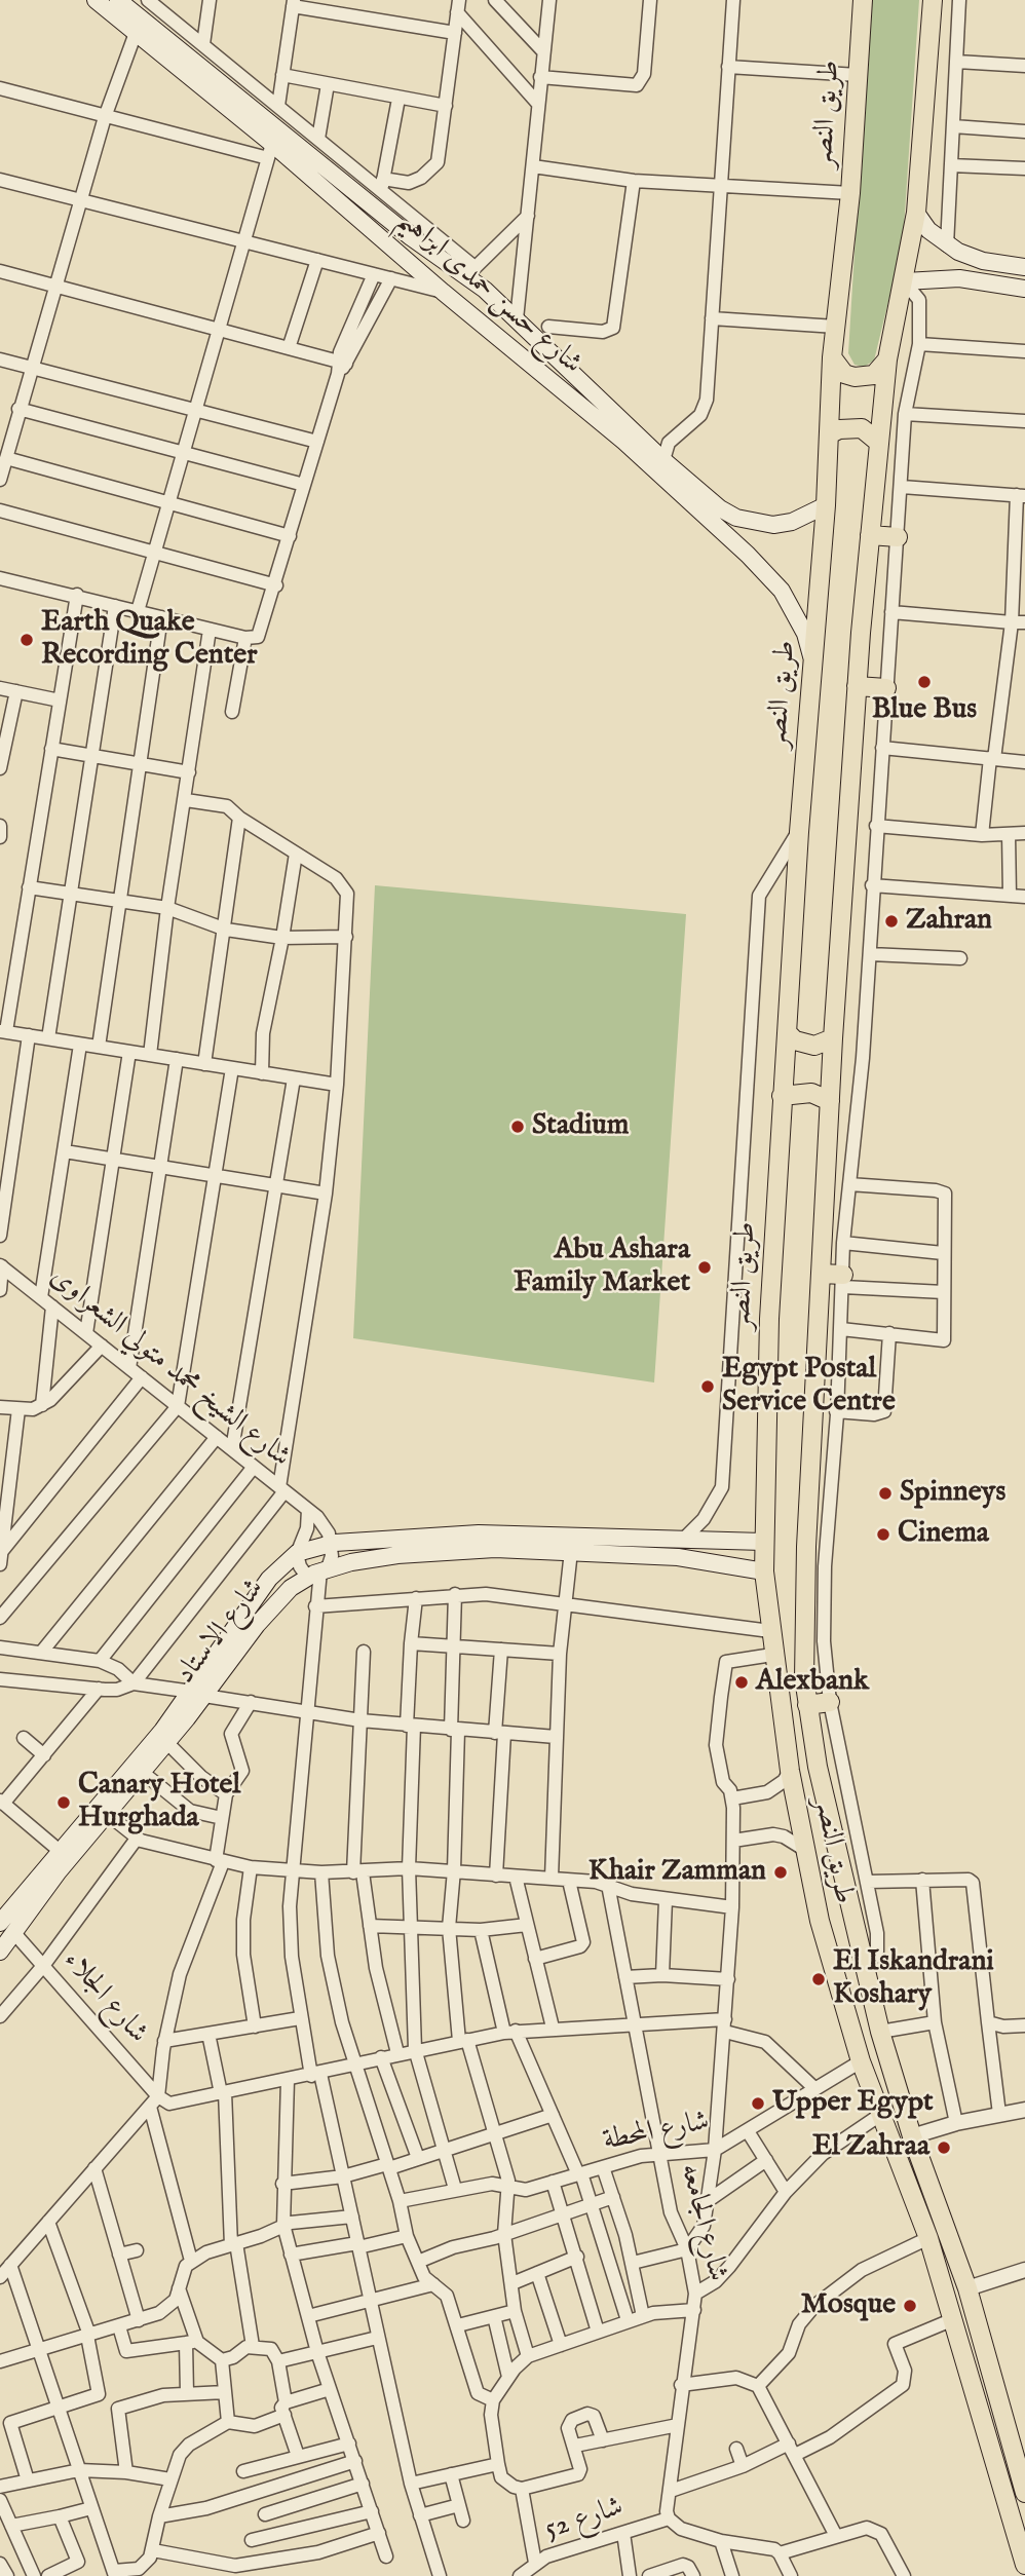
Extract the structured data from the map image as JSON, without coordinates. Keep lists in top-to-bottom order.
{
  "streets": {
    "main road": ["طريق النصر", "شارع حسن حمدى ابراهيم", "شارع الاستاد"],
    "street": [
      "شارع الشيخ محمد متولي الشعراوى",
      "شارع الجلاء",
      "شارع المحطة",
      "شارع الجامعه",
      "شارع 52"
    ]
  },
  "crossings": [
    ["طريق النصر", "شارع حسن حمدى ابراهيم"],
    ["طريق النصر", "شارع الاستاد"],
    ["طريق النصر", "شارع المحطة"],
    ["شارع الشيخ محمد متولي الشعراوى", "شارع الاستاد"],
    ["شارع الاستاد", "شارع الجلاء"],
    ["شارع المحطة", "شارع الجامعه"],
    ["شارع الجامعه", "شارع 52"]
  ],
  "places": [
    "Earth Quake Recording Center",
    "Blue Bus",
    "Zahran",
    "Stadium",
    "Abu Ashara Family Market",
    "Egypt Postal Service Centre",
    "Spinneys",
    "Cinema",
    "Alexbank",
    "Canary Hotel Hurghada",
    "Khair Zamman",
    "El Iskandrani Koshary",
    "Upper Egypt",
    "El Zahraa",
    "Mosque"
  ]
}
